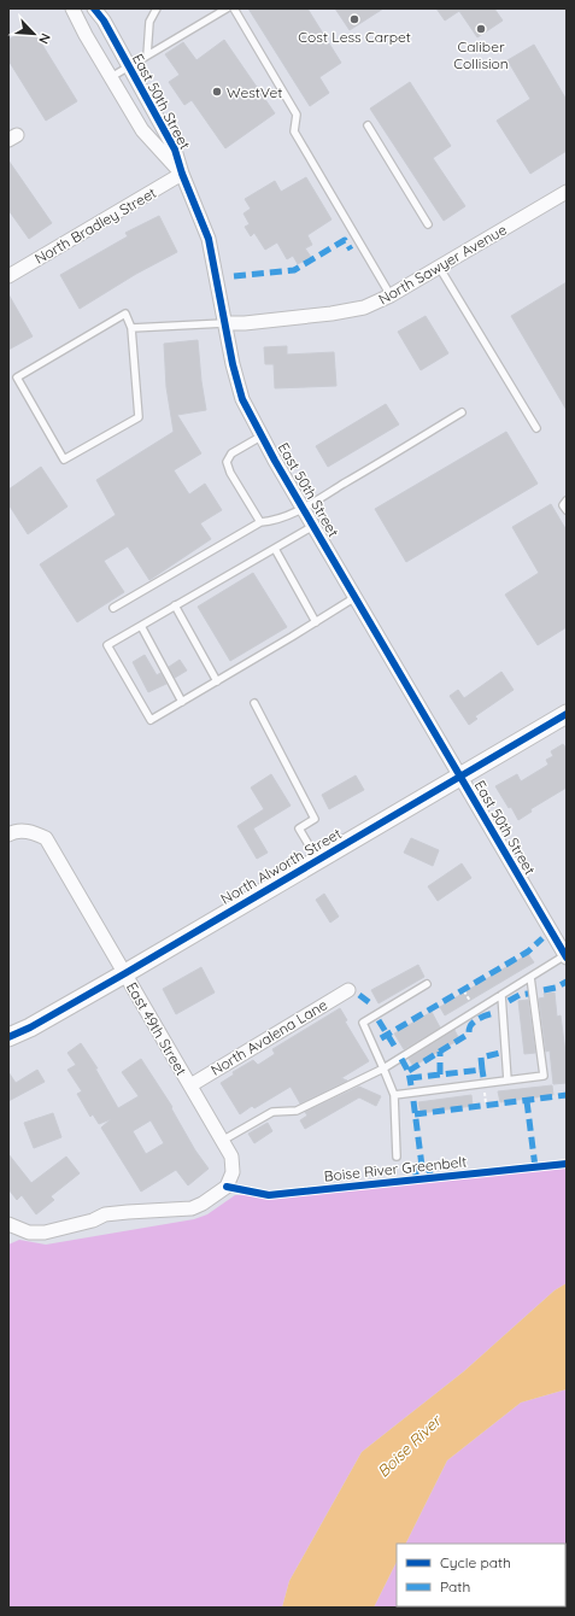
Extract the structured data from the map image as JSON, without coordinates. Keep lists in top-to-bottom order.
{
  "streets": {
    "street": [
      "East 50th Street",
      "North Bradley Street",
      "North Sawyer Avenue",
      "North Alworth Street",
      "East 49th Street",
      "North Avalena Lane"
    ],
    "cycle path": ["Boise River Greenbelt"]
  },
  "crossings": [
    ["East 50th Street", "North Bradley Street"],
    ["East 50th Street", "North Sawyer Avenue"],
    ["East 50th Street", "North Alworth Street"],
    ["North Alworth Street", "East 49th Street"],
    ["East 49th Street", "North Avalena Lane"]
  ],
  "water": ["Boise River"],
  "places": ["Cost Less Carpet", "Caliber Collision", "WestVet"],
  "legend": ["Cycle path", "Path"],
  "north": "bottom right"
}
